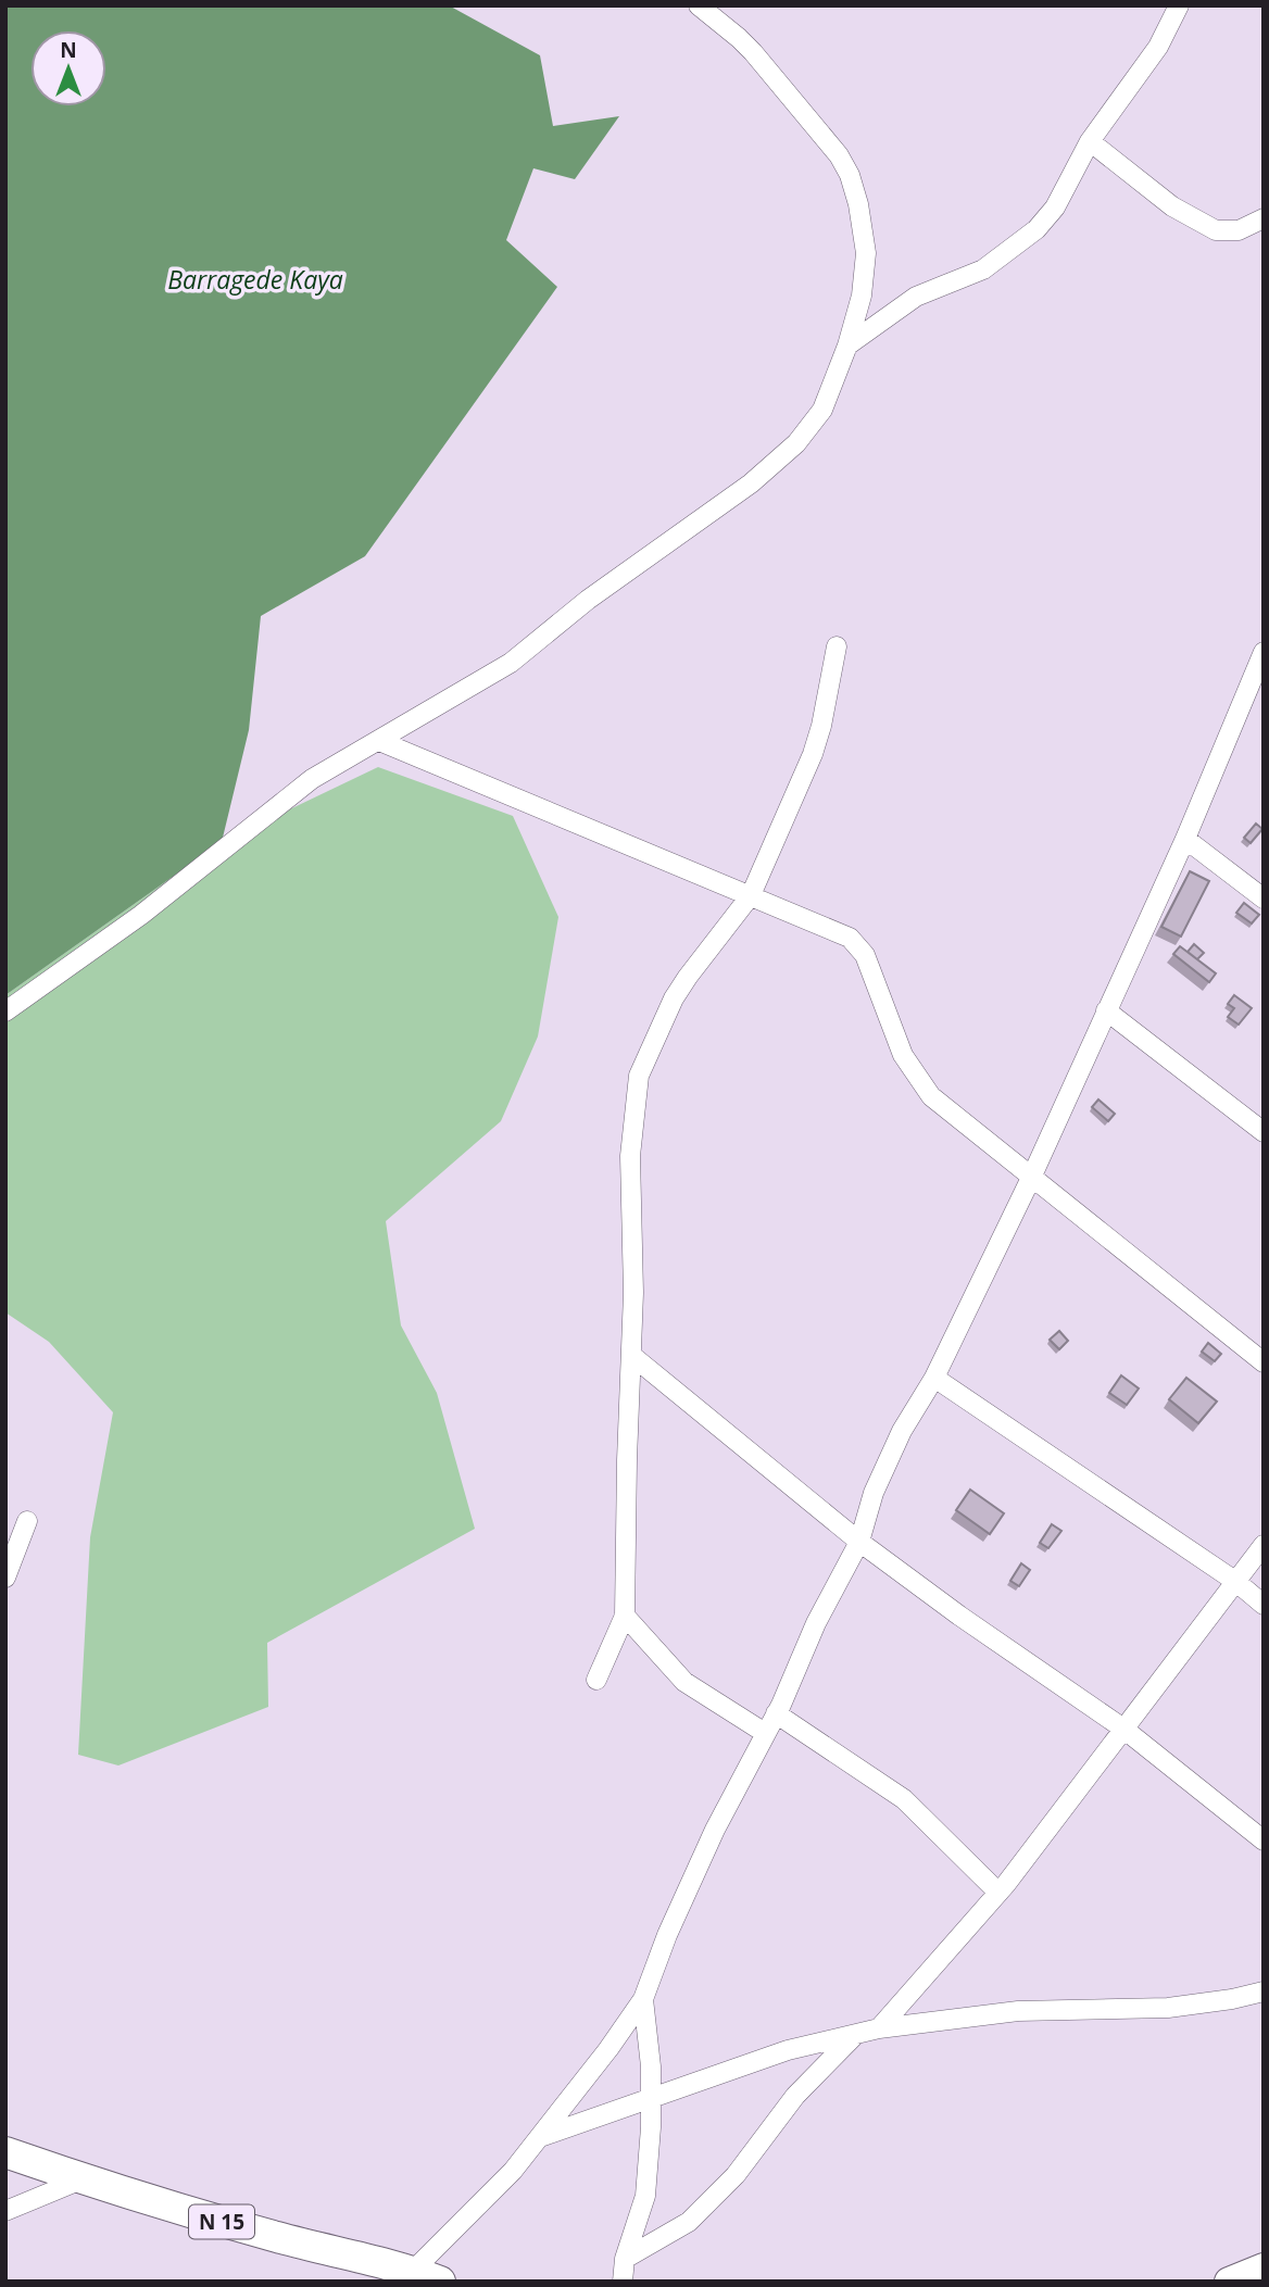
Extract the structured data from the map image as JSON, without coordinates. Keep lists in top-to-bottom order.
{
  "streets": {
    "main road": ["N 15"]
  },
  "water": ["Barragede Kaya"],
  "north": "top"
}
